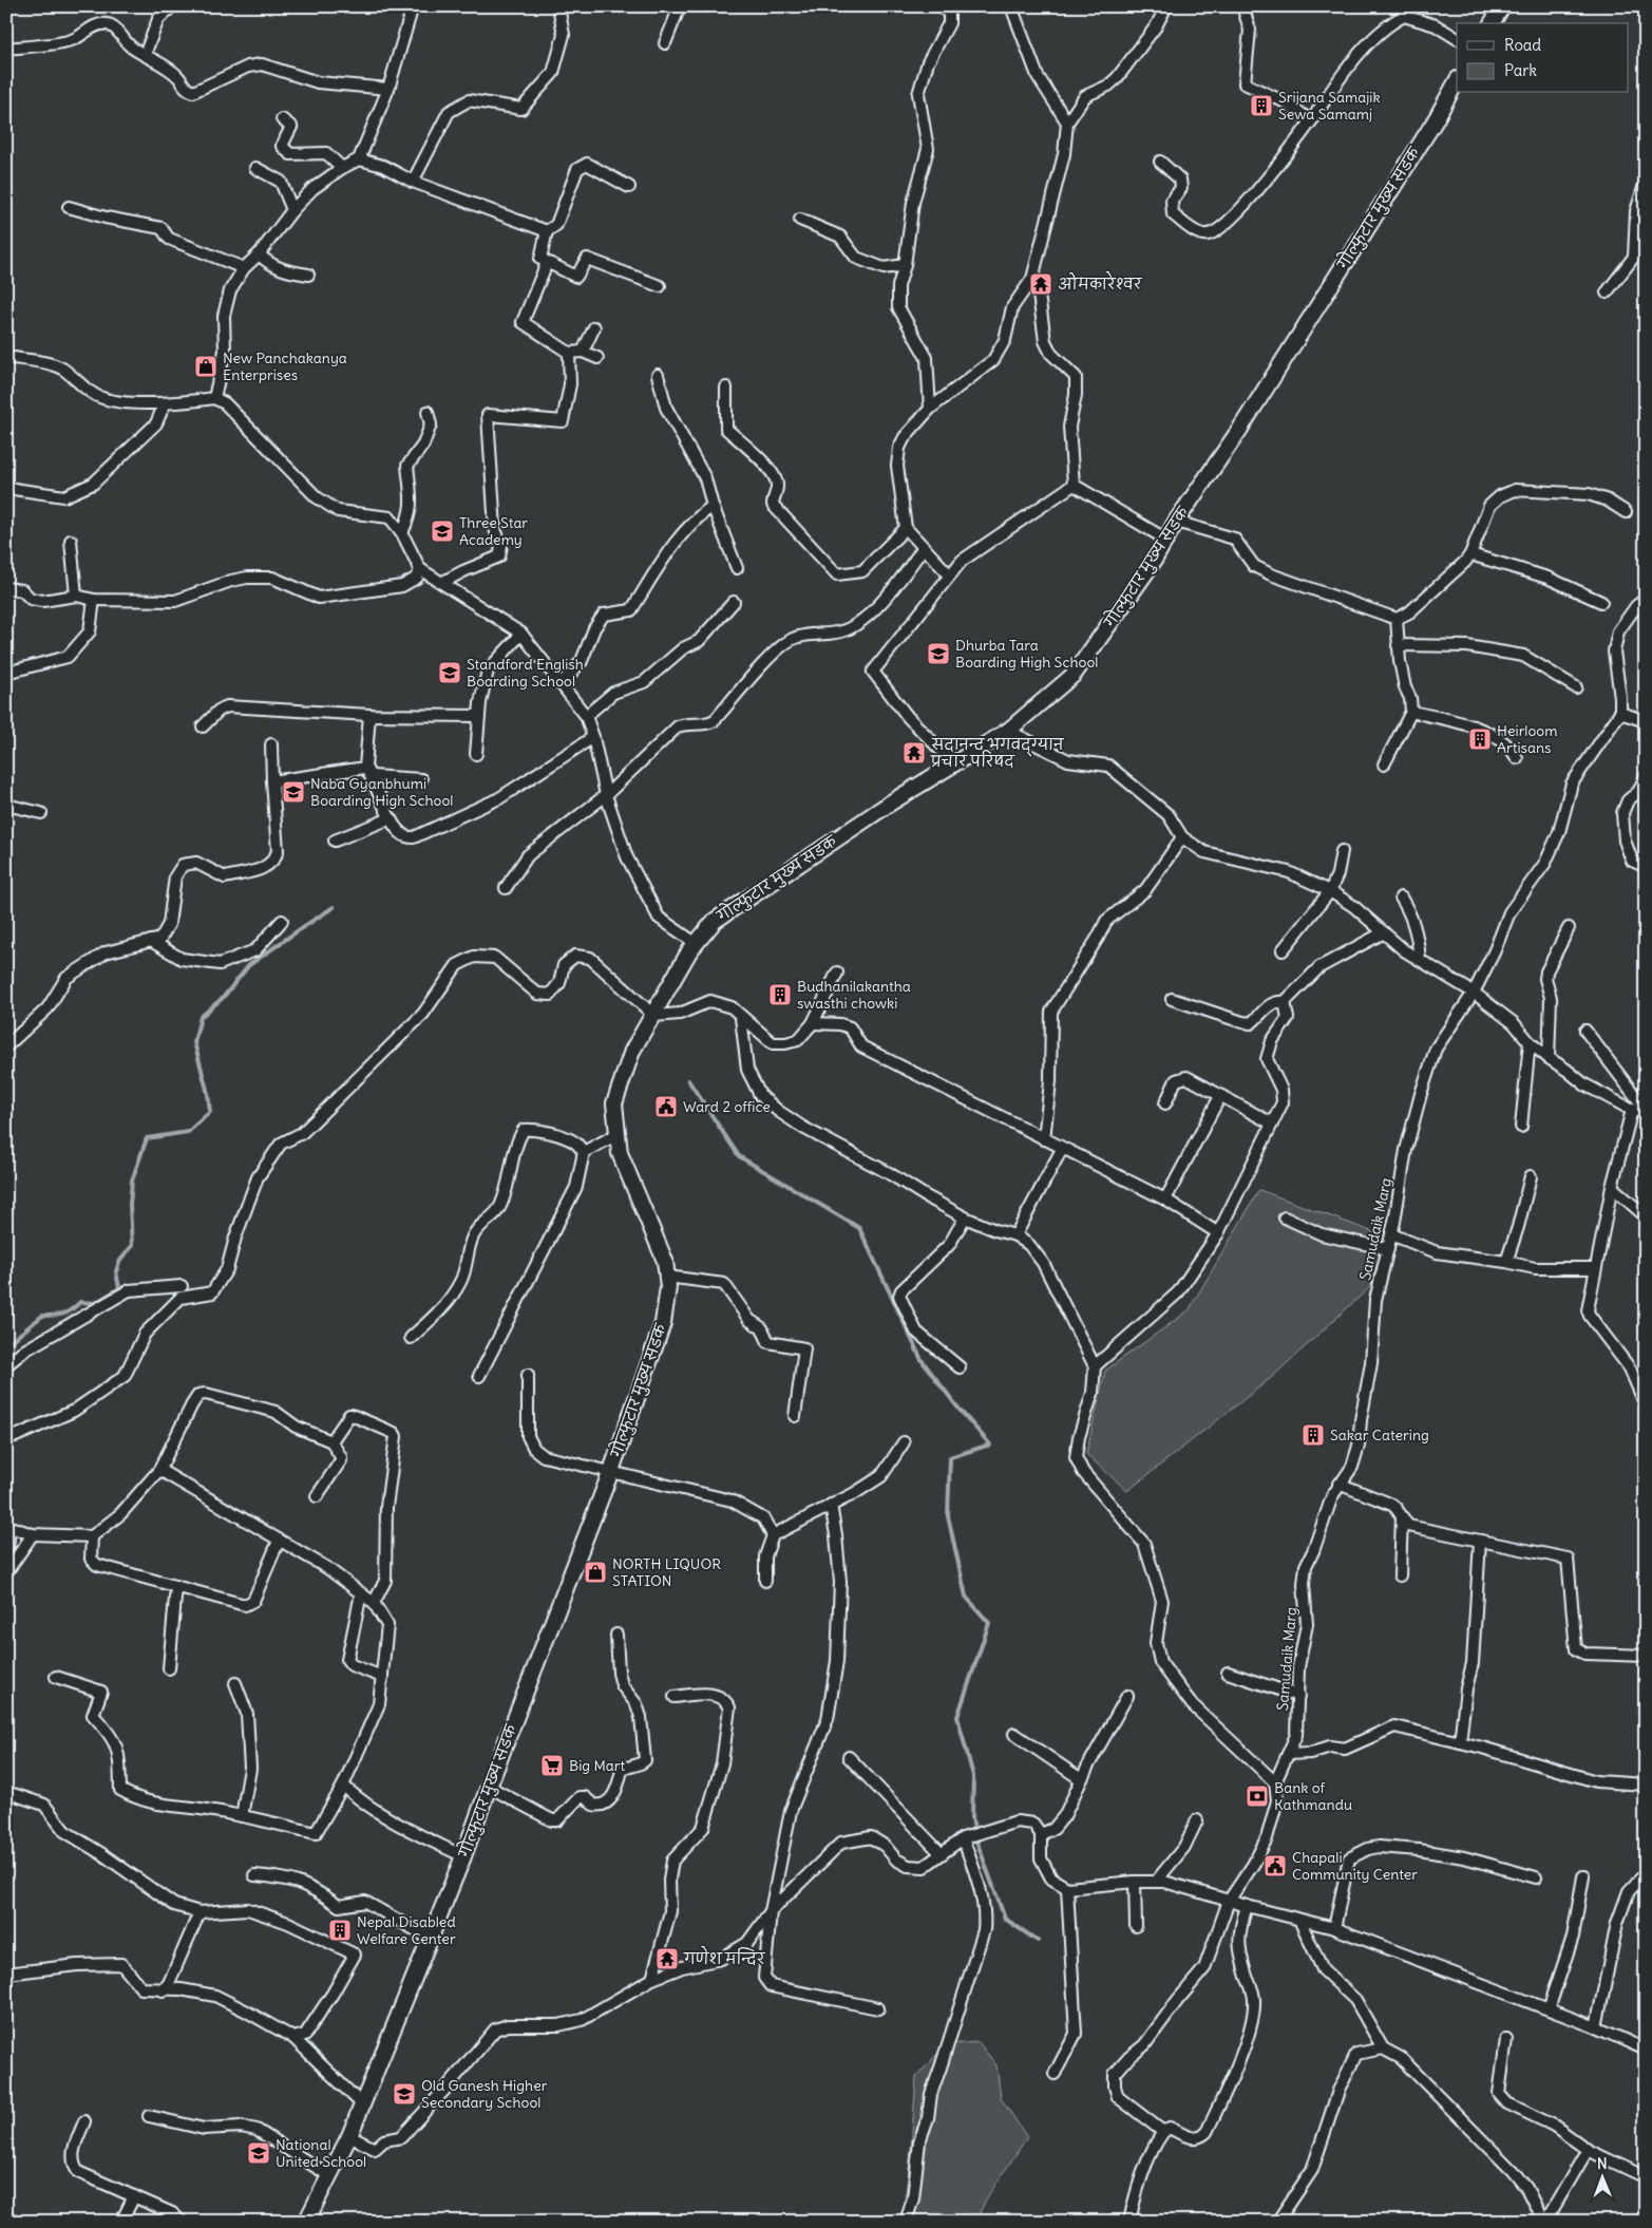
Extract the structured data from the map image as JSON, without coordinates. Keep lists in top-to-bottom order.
{
  "streets": {
    "main road": ["गोल्फुटार मुख्य सडक"],
    "street": ["Samudaik Marg"]
  },
  "places": {
    "building": [
      "Srijana Samajik Sewa Samamj",
      "Heirloom Artisans",
      "Budhanilakantha swasthi chowki",
      "Sakar Catering",
      "Nepal Disabled Welfare Center"
    ],
    "temple": ["ओमकारेश्वर", "सदानन्द भगवद्ग्यान प्रचार परिषद", "गणेश मन्दिर"],
    "shop": ["New Panchakanya Enterprises", "NORTH LIQUOR STATION"],
    "school or university": [
      "Three Star Academy",
      "Dhurba Tara Boarding High School",
      "Standford English Boarding School",
      "Naba Gyanbhumi Boarding High School",
      "Old Ganesh Higher Secondary School",
      "National United School"
    ],
    "public building": ["Ward 2 office", "Chapali Community Center"],
    "supermarket": ["Big Mart"],
    "bank": ["Bank of Kathmandu"]
  },
  "legend": ["Road", "Park"],
  "north": "top"
}
